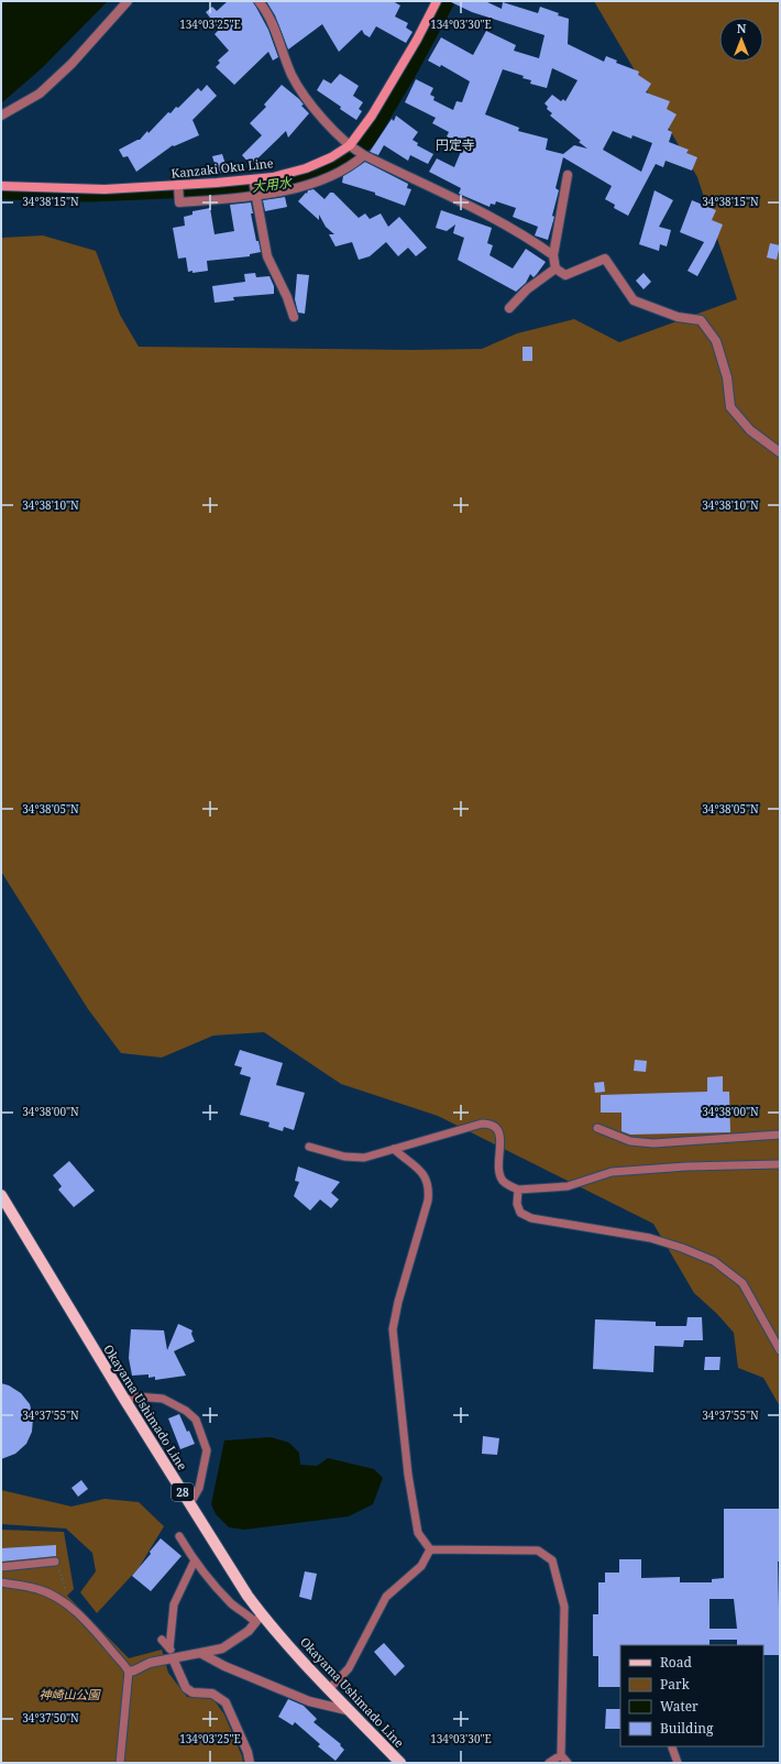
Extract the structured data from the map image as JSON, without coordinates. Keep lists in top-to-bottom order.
{
  "streets": {
    "main road": ["Kanzaki Oku Line", "Okayama Ushimado Line", "28"]
  },
  "districts": ["円定寺"],
  "water": ["大用水"],
  "parks": ["神崎山公園"],
  "legend": [
    "Road",
    "Park",
    "Water",
    "Building"
  ],
  "north": "top",
  "coordinates": [
    "134°03'25\"E",
    "134°03'30\"E",
    "34°38'15\"N",
    "34°38'10\"N",
    "34°38'05\"N",
    "34°38'00\"N",
    "34°37'55\"N",
    "34°37'50\"N"
  ]
}
